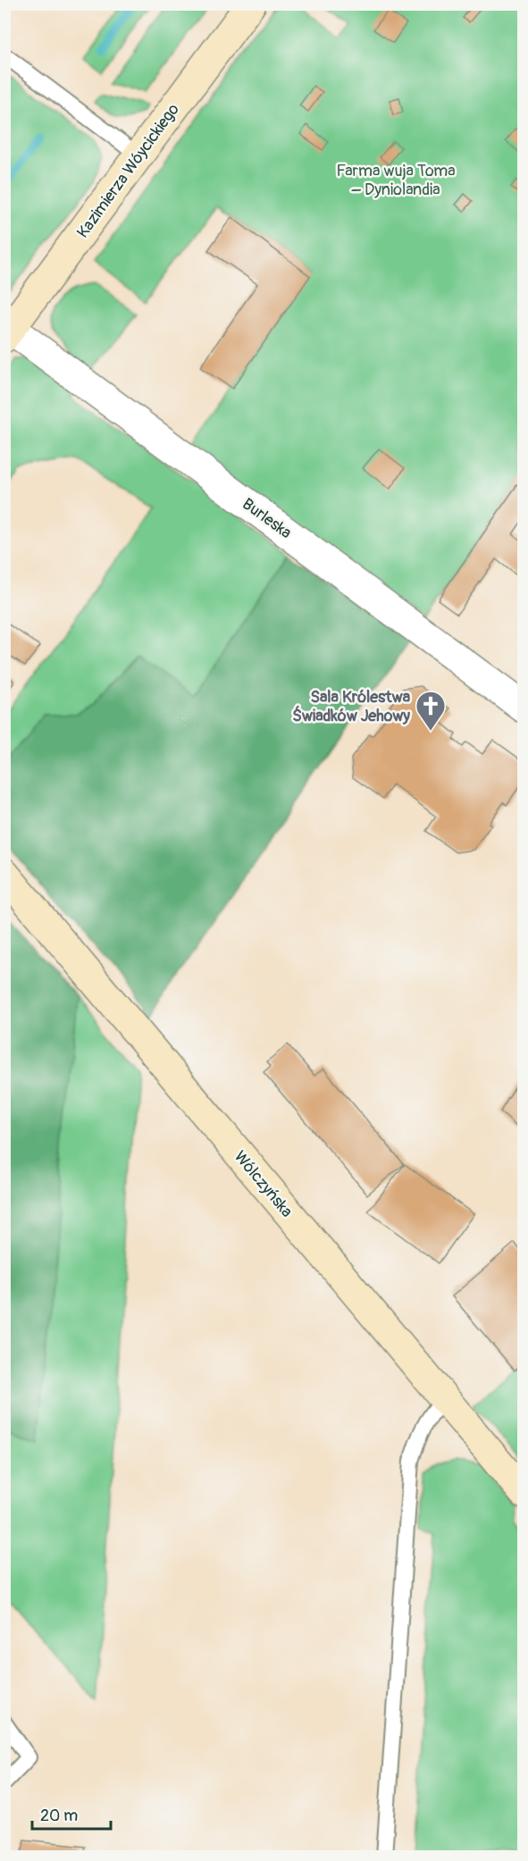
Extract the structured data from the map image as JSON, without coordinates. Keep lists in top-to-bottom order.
{
  "streets": {
    "street": ["Kazimierza Wóycickiego", "Burleska", "Wólczyńska"]
  },
  "crossings": [
    ["Kazimierza Wóycickiego", "Burleska"]
  ],
  "parks": ["Farma wuja Toma – Dyniolandia"],
  "places": {
    "church": ["Sala Królestwa Świadków Jehowy"]
  },
  "scale_bar": "20 m"
}
